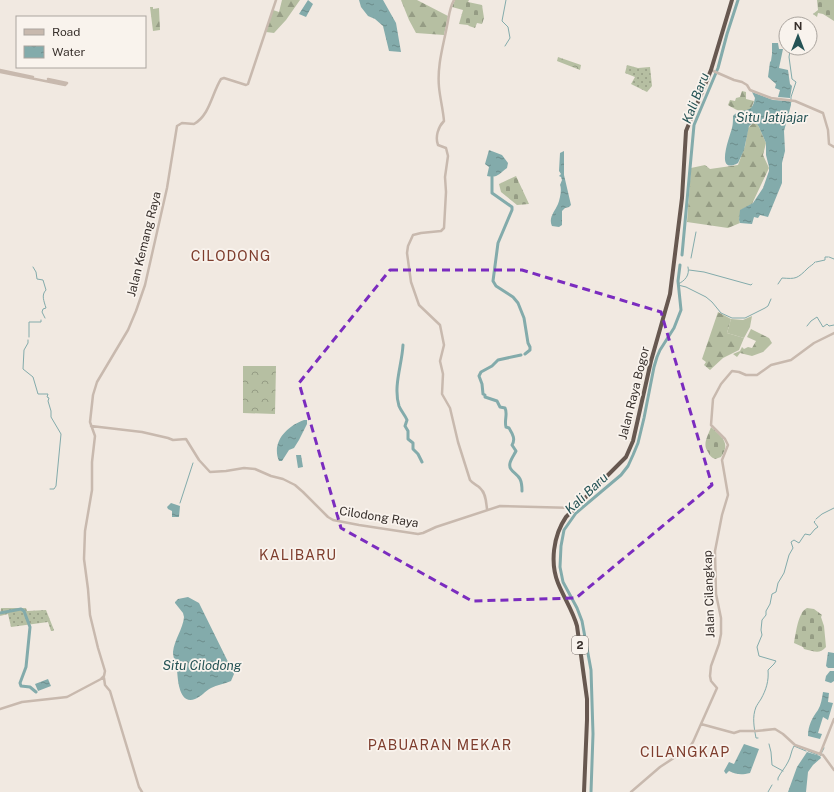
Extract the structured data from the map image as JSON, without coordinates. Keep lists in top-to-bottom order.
{
  "streets": {
    "highway": ["Jalan Raya Bogor", "2"],
    "street": ["Jalan Kemang Raya", "Cilodong Raya", "Jalan Cilangkap"]
  },
  "crossings": [
    ["Jalan Kemang Raya", "Cilodong Raya"],
    ["Jalan Raya Bogor", "Cilodong Raya"]
  ],
  "districts": [
    "CILODONG",
    "KALIBARU",
    "PABUARAN MEKAR",
    "CILANGKAP"
  ],
  "water": ["Kali Baru", "Situ Jatijajar", "Situ Cilodong"],
  "legend": ["Road", "Water"],
  "north": "top"
}
